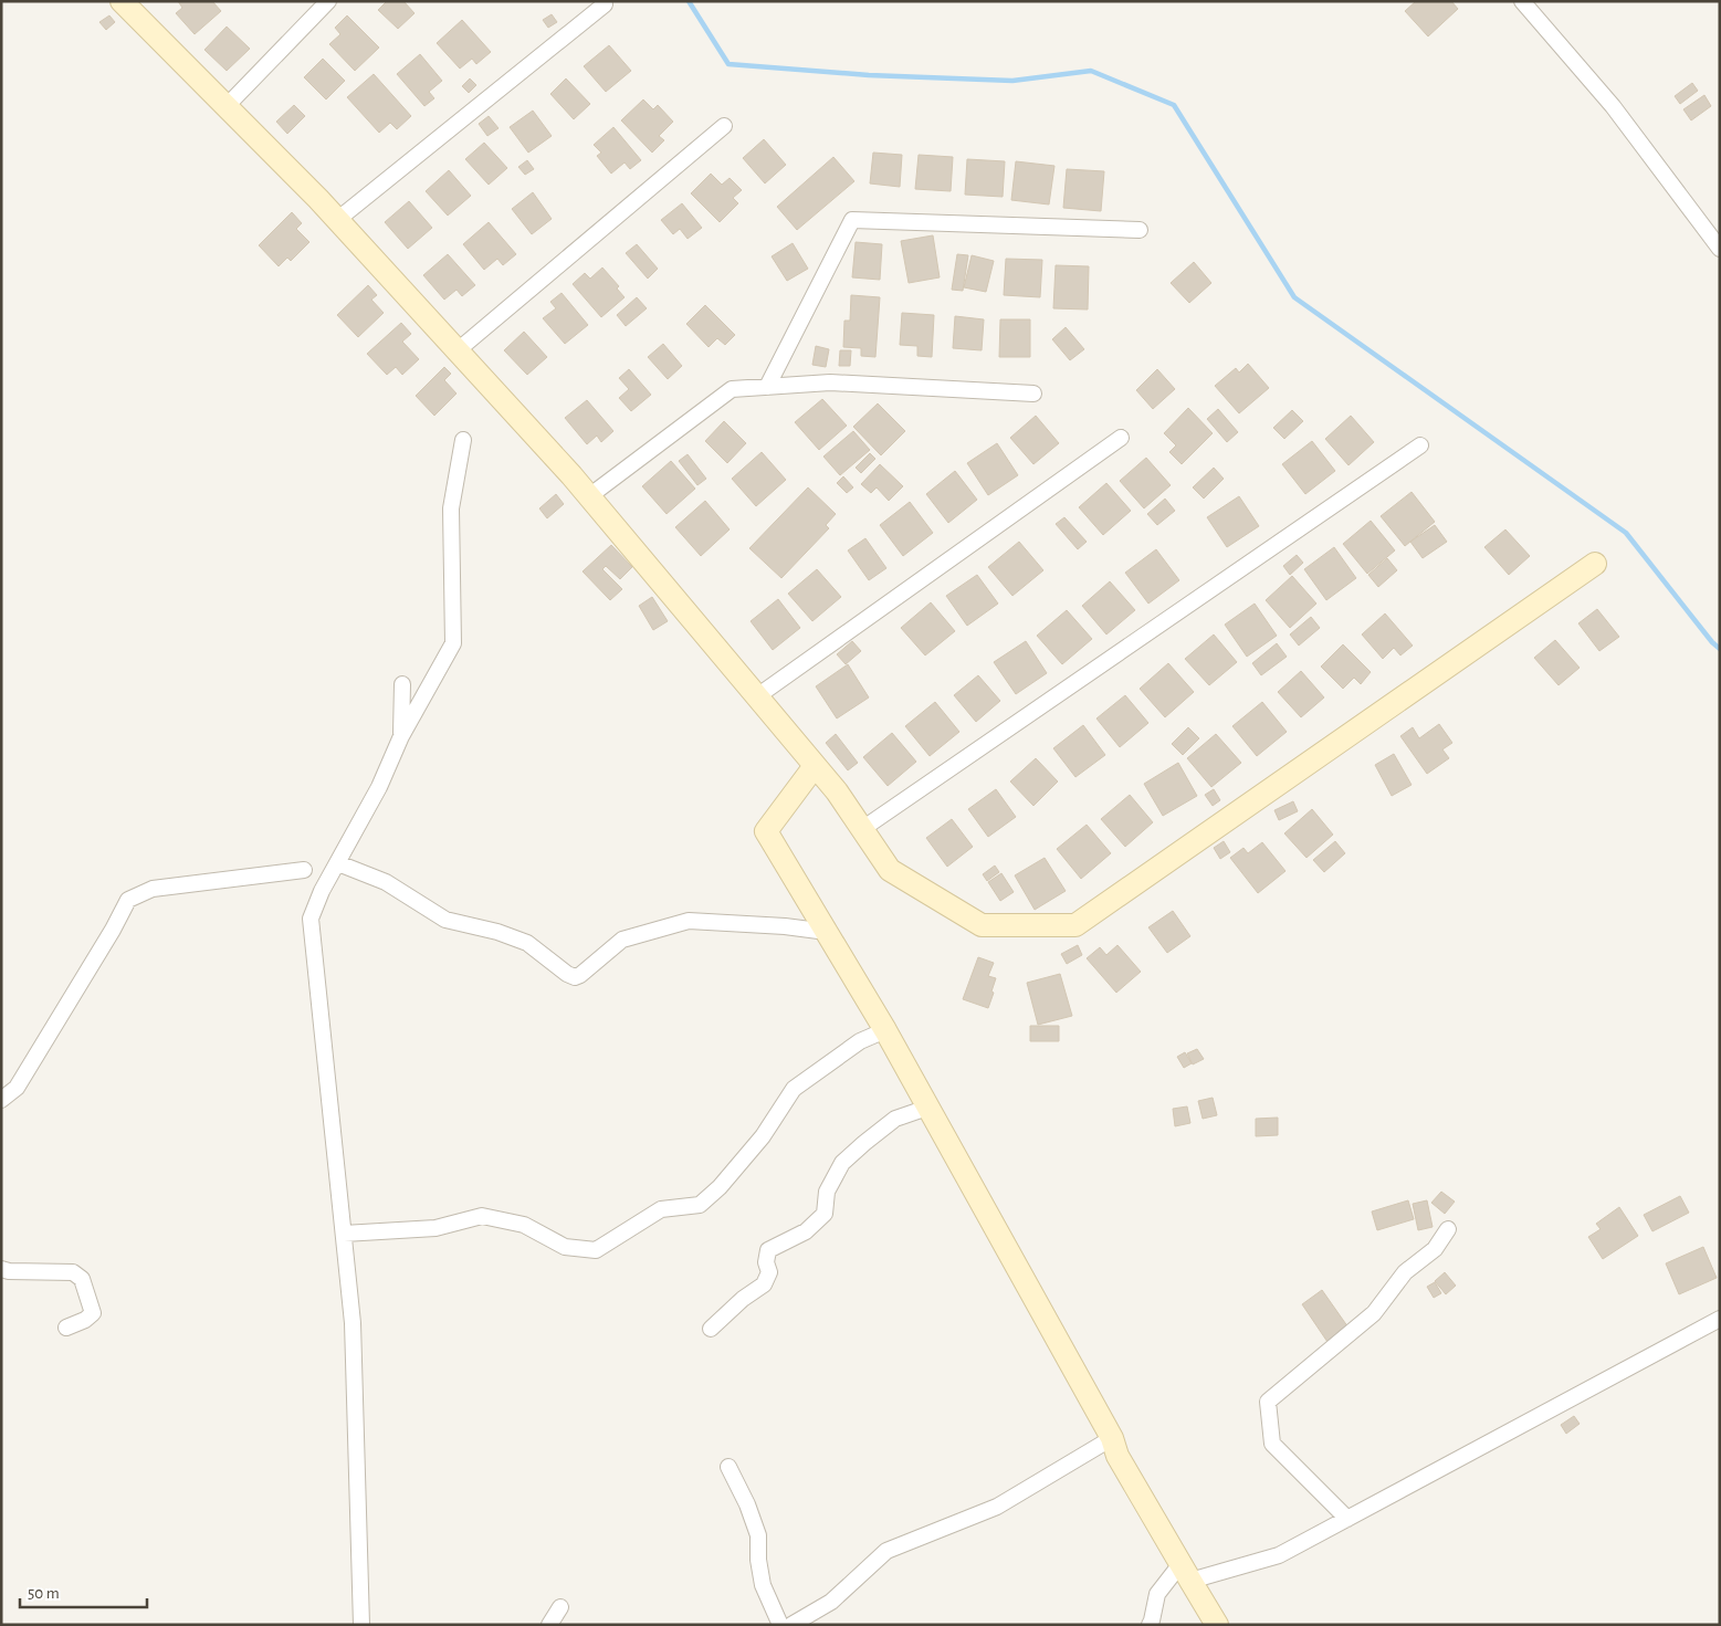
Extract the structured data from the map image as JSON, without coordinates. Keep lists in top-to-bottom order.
{
  "scale_bar": "50 m"
}
